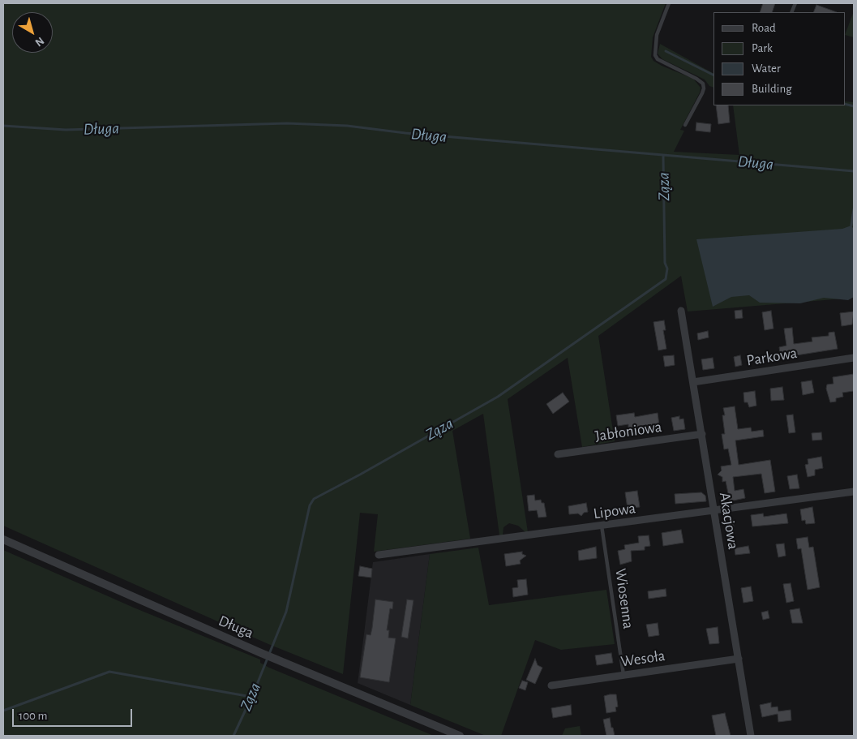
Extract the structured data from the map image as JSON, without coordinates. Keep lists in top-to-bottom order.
{
  "streets": {
    "street": [
      "Parkowa",
      "Jabłoniowa",
      "Lipowa",
      "Akacjowa",
      "Długa",
      "Wesoła"
    ],
    "lane": ["Wiosenna"]
  },
  "crossings": [
    ["Parkowa", "Akacjowa"],
    ["Jabłoniowa", "Akacjowa"],
    ["Lipowa", "Akacjowa"],
    ["Lipowa", "Wiosenna"],
    ["Akacjowa", "Wesoła"],
    ["Wiosenna", "Wesoła"]
  ],
  "water": ["Długa", "Ząza"],
  "legend": [
    "Road",
    "Park",
    "Water",
    "Building"
  ],
  "scale_bar": "100 m",
  "north": "bottom right"
}
